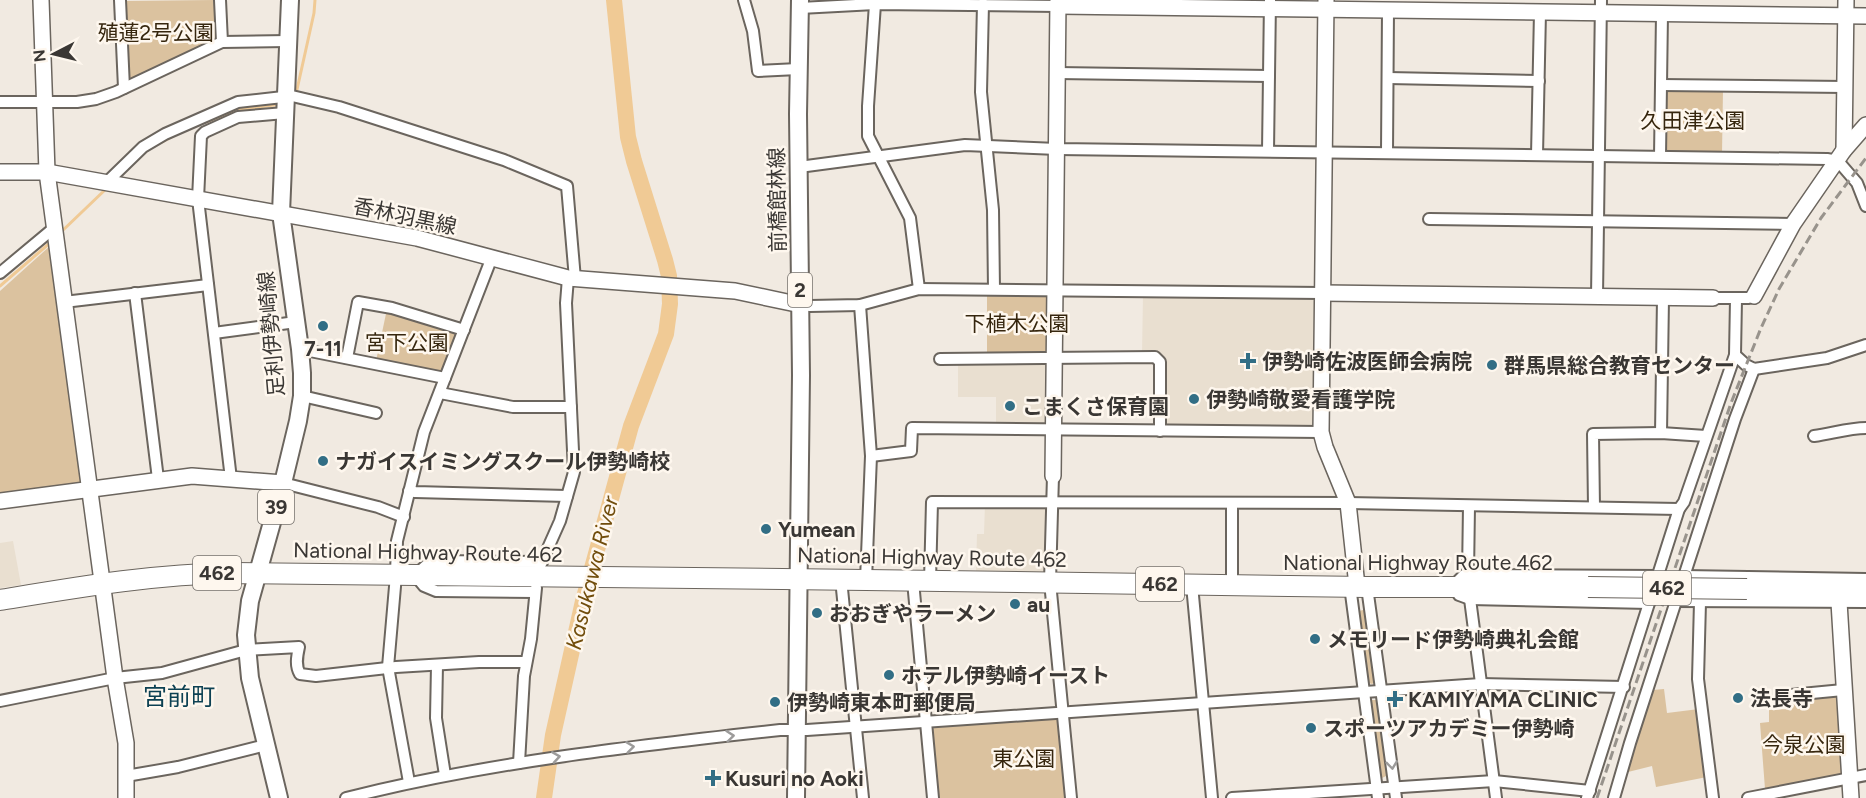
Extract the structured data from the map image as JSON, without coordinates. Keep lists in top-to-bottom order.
{
  "streets": {
    "highway": ["National Highway Route 462", "462"],
    "main road": [
      "前橋館林線",
      "2",
      "足利伊勢崎線",
      "39"
    ],
    "street": ["香林羽黒線"]
  },
  "crossings": [
    ["前橋館林線", "香林羽黒線"],
    ["前橋館林線", "2"],
    ["前橋館林線", "National Highway Route 462"],
    ["香林羽黒線", "足利伊勢崎線"],
    ["2", "National Highway Route 462"],
    ["足利伊勢崎線", "National Highway Route 462"]
  ],
  "districts": ["宮前町"],
  "water": ["Kasukawa River"],
  "parks": [
    "殖蓮2号公園",
    "久田津公園",
    "下植木公園",
    "宮下公園",
    "今泉公園",
    "東公園"
  ],
  "places": {
    "other": [
      "7-11",
      "群馬県総合教育センター",
      "伊勢崎敬愛看護学院",
      "こまくさ保育園",
      "ナガイスイミングスクール伊勢崎校",
      "Yumean",
      "au",
      "おおぎやラーメン",
      "メモリード伊勢崎典礼会館",
      "ホテル伊勢崎イースト",
      "法長寺",
      "伊勢崎東本町郵便局",
      "スポーツアカデミー伊勢崎"
    ],
    "health": ["伊勢崎佐波医師会病院", "KAMIYAMA CLINIC", "Kusuri no Aoki"]
  },
  "north": "left"
}
